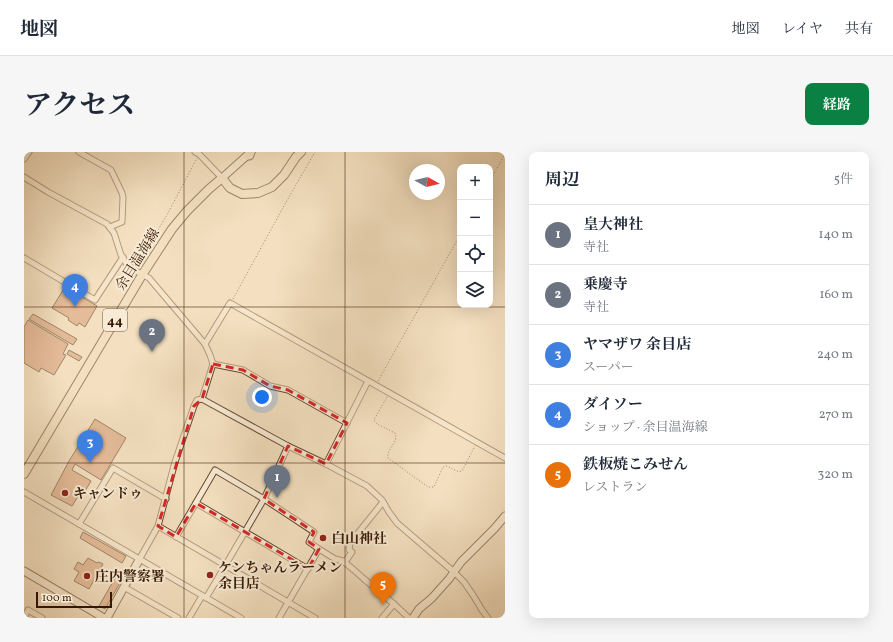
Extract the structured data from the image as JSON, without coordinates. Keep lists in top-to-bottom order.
{
  "streets": {
    "main road": ["余目温海線", "44"]
  },
  "places": [
    "キャンドゥ",
    "白山神社",
    "ケンちゃんラーメン 余目店",
    "庄内警察署"
  ],
  "scale_bar": "100 m",
  "north": "right",
  "page": {
    "header": "地図",
    "nav": ["地図", "レイヤ", "共有"],
    "title": "アクセス",
    "buttons": "経路",
    "heading": ["周辺", "5件"],
    "map_buttons": ["+", "−"],
    "list": [
      {
        "mark": "1",
        "name": "皇大神社",
        "note": "寺社",
        "value": "140 m"
      },
      {
        "mark": "2",
        "name": "乗慶寺",
        "note": "寺社",
        "value": "160 m"
      },
      {
        "mark": "3",
        "name": "ヤマザワ 余目店",
        "note": "スーパー",
        "value": "240 m"
      },
      {
        "mark": "4",
        "name": "ダイソー",
        "note": "ショップ · 余目温海線",
        "value": "270 m"
      },
      {
        "mark": "5",
        "name": "鉄板焼こみせん",
        "note": "レストラン",
        "value": "320 m"
      }
    ],
    "pins": [
      "4",
      "2",
      "3",
      "1",
      "5"
    ],
    "scale": "100 m"
  }
}
